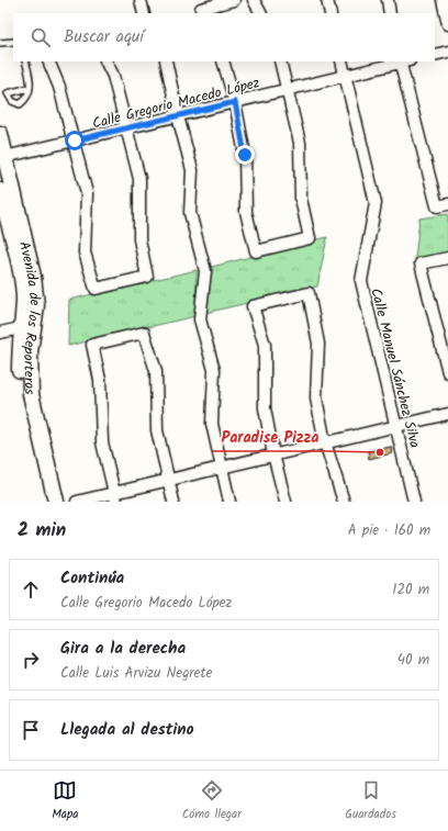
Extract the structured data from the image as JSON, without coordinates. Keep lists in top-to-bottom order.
{
  "streets": {
    "street": ["Calle Gregorio Macedo López", "Avenida de los Reporteros", "Calle Manuel Sánchez Silva"]
  },
  "crossings": [
    ["Calle Gregorio Macedo López", "Avenida de los Reporteros"],
    ["Calle Gregorio Macedo López", "Calle Manuel Sánchez Silva"]
  ],
  "places": ["Paradise Pizza"],
  "page": {
    "search": "Buscar aquí",
    "heading": ["2 min", "A pie · 160 m"],
    "list": [
      ["Continúa", "Calle Gregorio Macedo López", "120 m"],
      ["Gira a la derecha", "Calle Luis Arvizu Negrete", "40 m"],
      "Llegada al destino"
    ],
    "nav": ["Mapa", "Cómo llegar", "Guardados"]
  }
}
